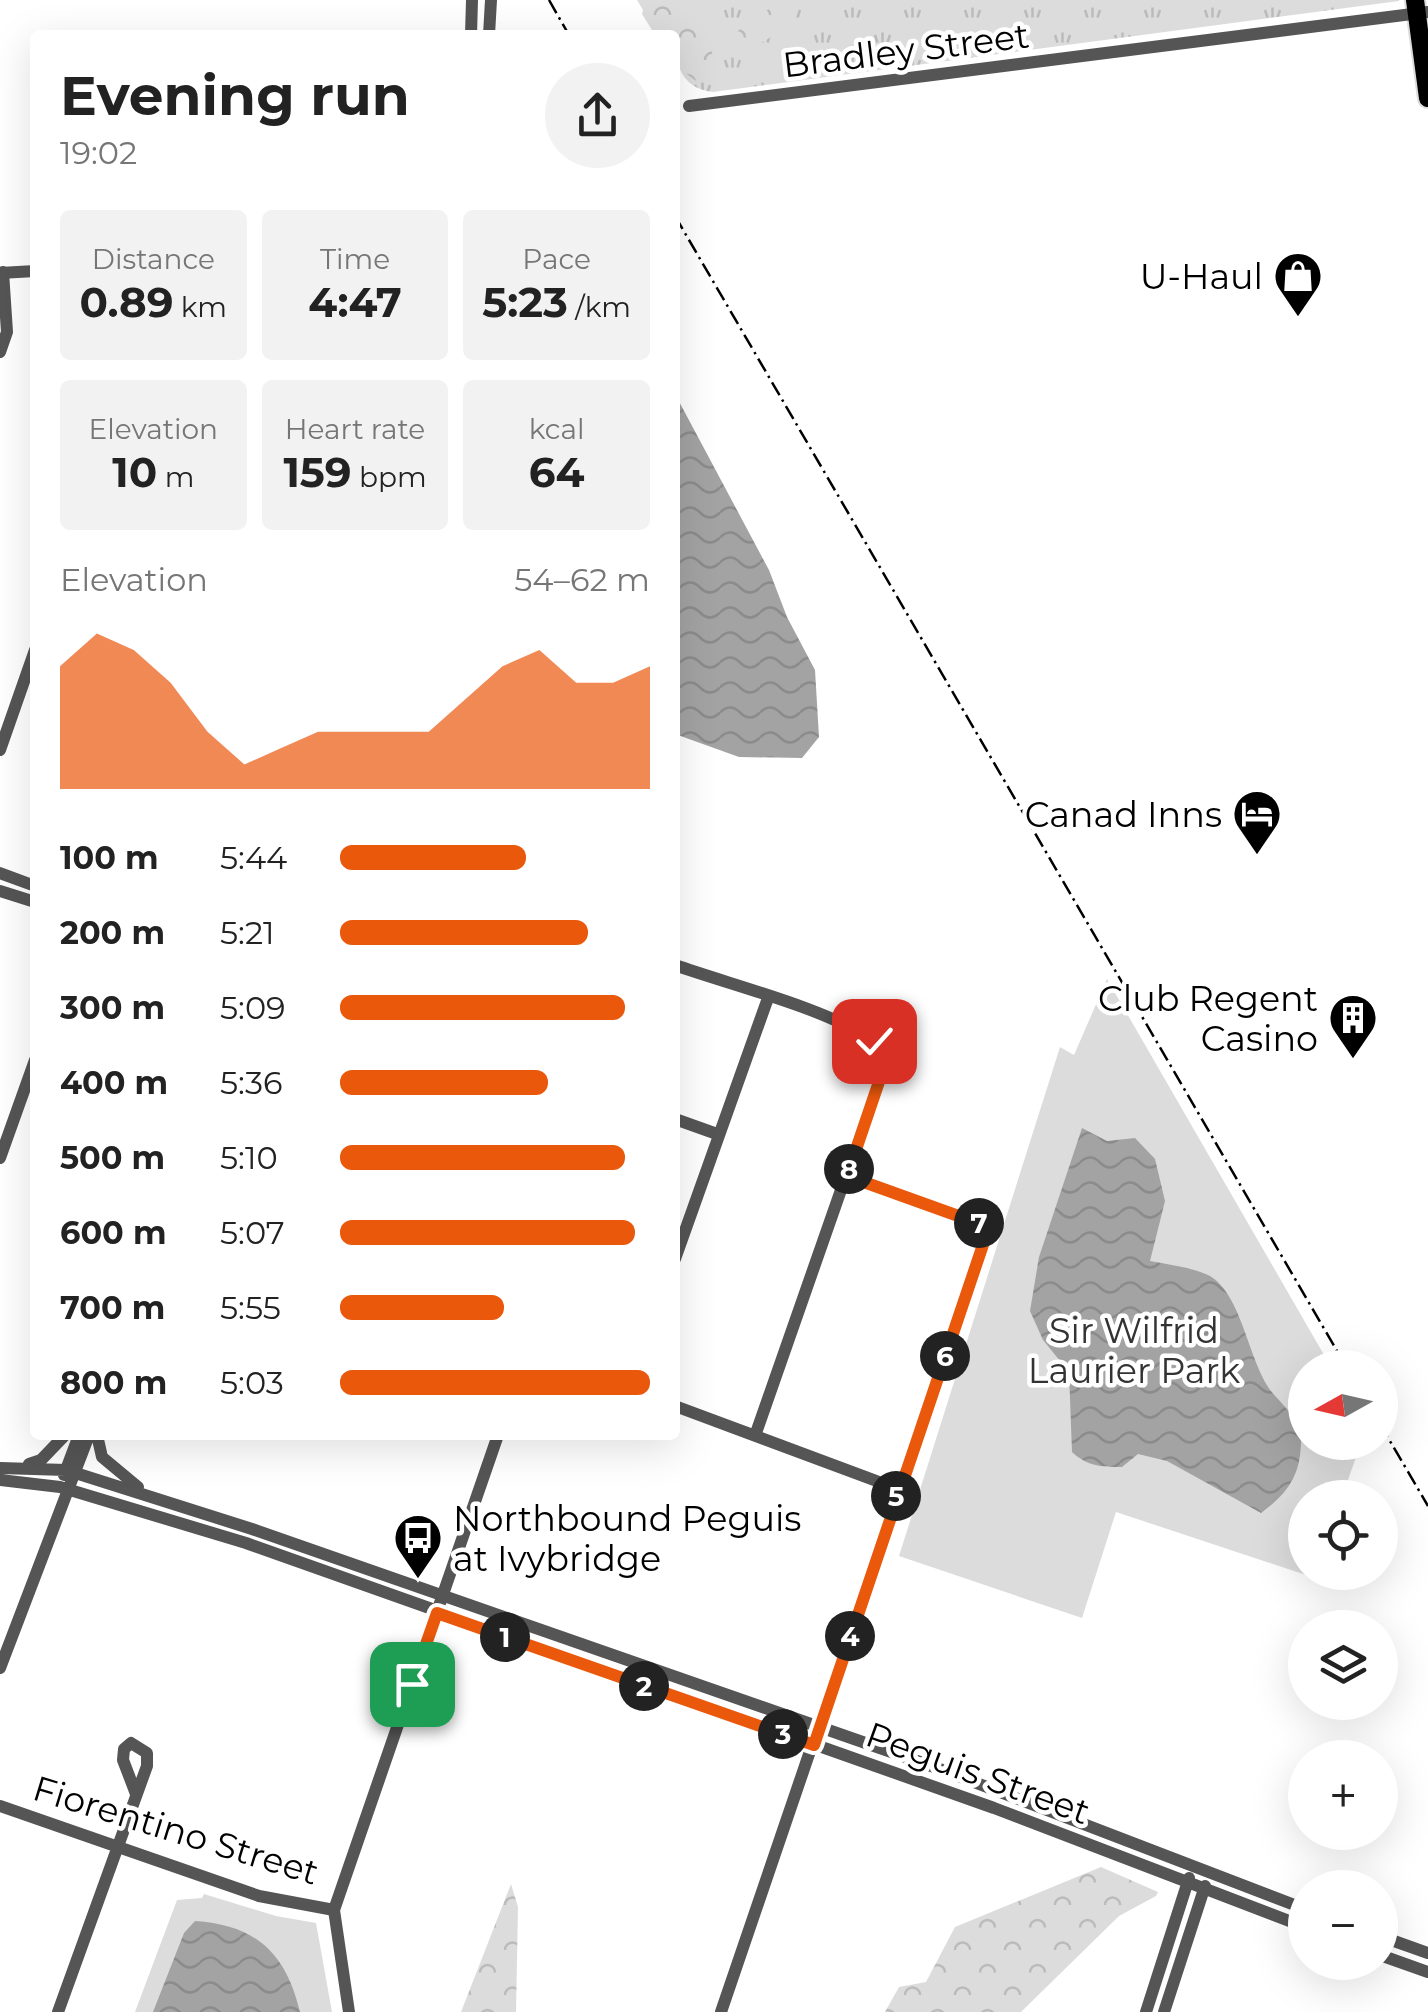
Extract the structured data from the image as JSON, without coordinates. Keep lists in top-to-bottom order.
{
  "streets": {
    "street": ["Bradley Street", "Peguis Street", "Fiorentino Street"]
  },
  "parks": ["Sir Wilfrid Laurier Park"],
  "places": {
    "shop": ["U-Haul"],
    "hotel": ["Canad Inns"],
    "building": ["Club Regent Casino"],
    "bus stop": ["Northbound Peguis at Ivybridge"]
  },
  "north": "left",
  "page": {
    "heading": ["Evening run", "19:02"],
    "stats": [
      ["Distance", "0.89 km"],
      ["Time", "4:47"],
      ["Pace", "5:23 /km"],
      ["Elevation", "10 m"],
      ["Heart rate", "159 bpm"],
      ["kcal", "64"]
    ],
    "chart": ["Elevation", "54–62 m"],
    "list": [
      {
        "name": "100 m",
        "note": "5:44"
      },
      {
        "name": "200 m",
        "note": "5:21"
      },
      {
        "name": "300 m",
        "note": "5:09"
      },
      {
        "name": "400 m",
        "note": "5:36"
      },
      {
        "name": "500 m",
        "note": "5:10"
      },
      {
        "name": "600 m",
        "note": "5:07"
      },
      {
        "name": "700 m",
        "note": "5:55"
      },
      {
        "name": "800 m",
        "note": "5:03"
      }
    ],
    "pins": [
      "8",
      "7",
      "6",
      "5",
      "4",
      "1",
      "2",
      "3"
    ],
    "map_buttons": ["+", "−"]
  }
}
